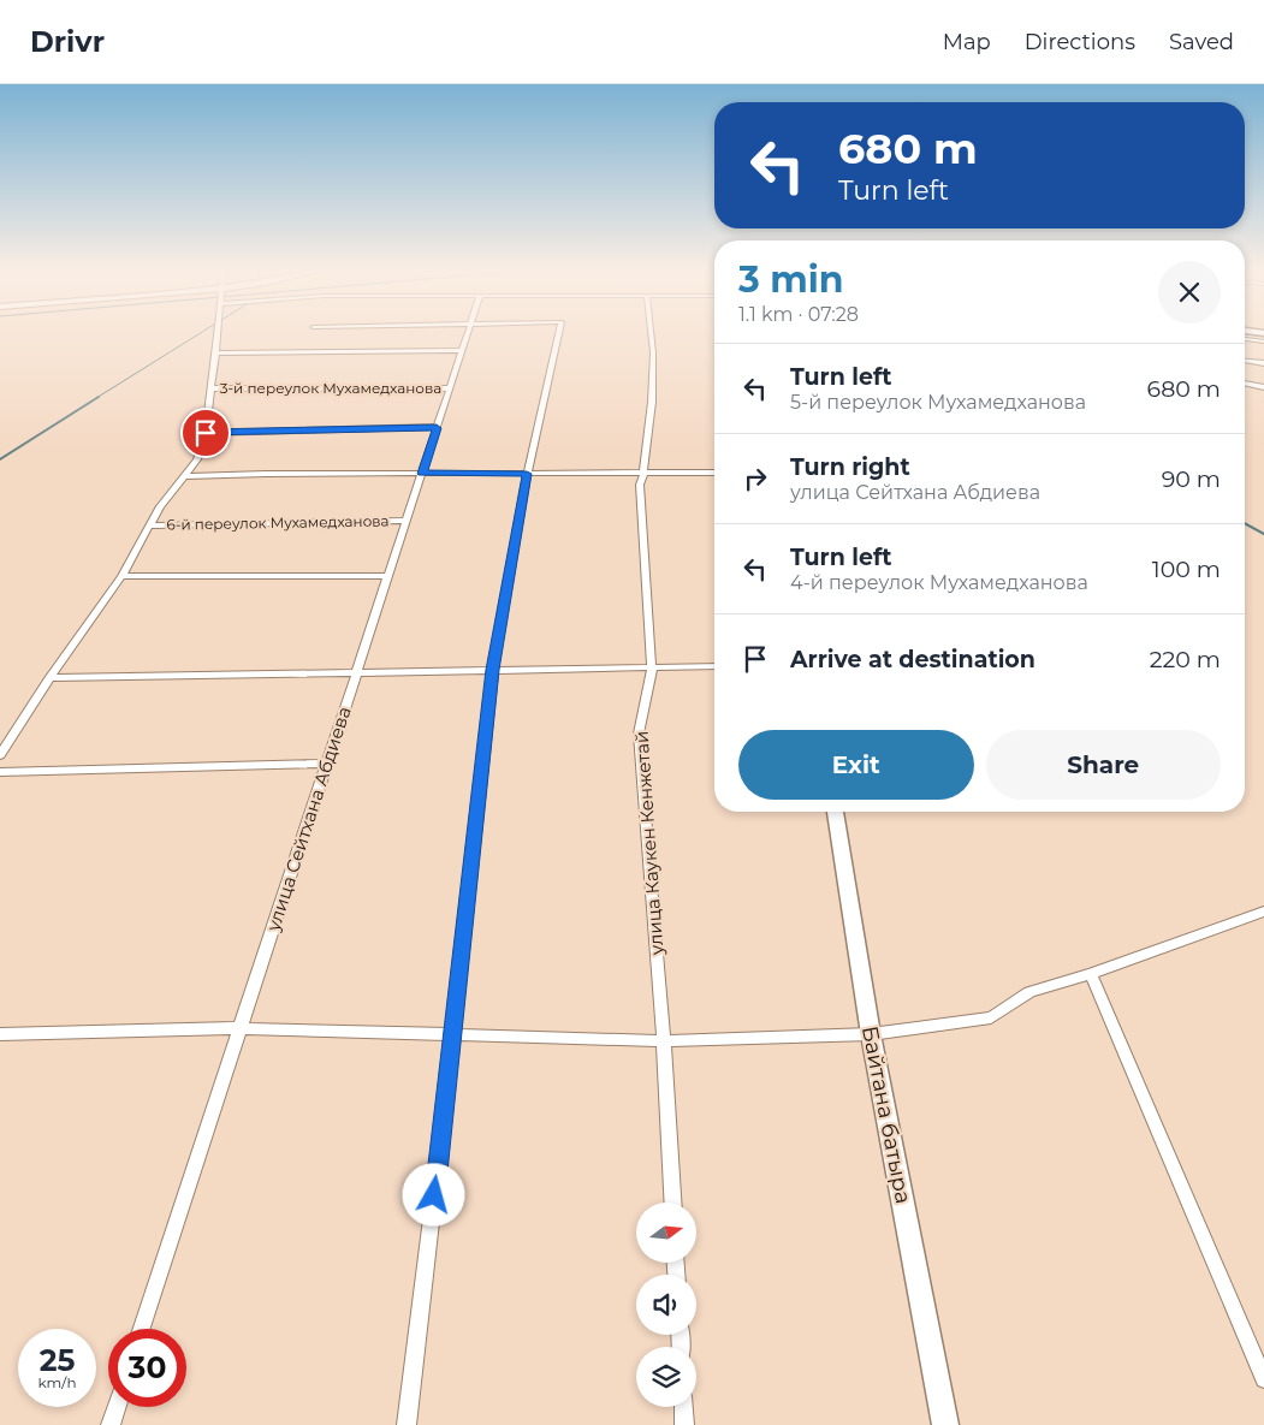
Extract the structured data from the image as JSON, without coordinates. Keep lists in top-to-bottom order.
{
  "streets": {
    "street": [
      "3-й переулок Мухамедханова",
      "6-й переулок Мухамедханова",
      "улица Сейтхана Абдиева",
      "улица Каукен Кенжетай",
      "Байтана батыра"
    ]
  },
  "crossings": [
    ["3-й переулок Мухамедханова", "улица Сейтхана Абдиева"],
    ["6-й переулок Мухамедханова", "улица Сейтхана Абдиева"]
  ],
  "north": "right",
  "page": {
    "header": "Drivr",
    "nav": ["Map", "Directions", "Saved"],
    "turn": ["680 m", "Turn left"],
    "heading": ["3 min", "1.1 km · 07:28"],
    "list": [
      {
        "name": "Turn left",
        "note": "5-й переулок Мухамедханова",
        "value": "680 m"
      },
      {
        "name": "Turn right",
        "note": "улица Сейтхана Абдиева",
        "value": "90 m"
      },
      {
        "name": "Turn left",
        "note": "4-й переулок Мухамедханова",
        "value": "100 m"
      },
      {
        "name": "Arrive at destination",
        "value": "220 m"
      }
    ],
    "buttons": ["Exit", "Share"],
    "speed": "25 km/h",
    "limit": "30"
  }
}
